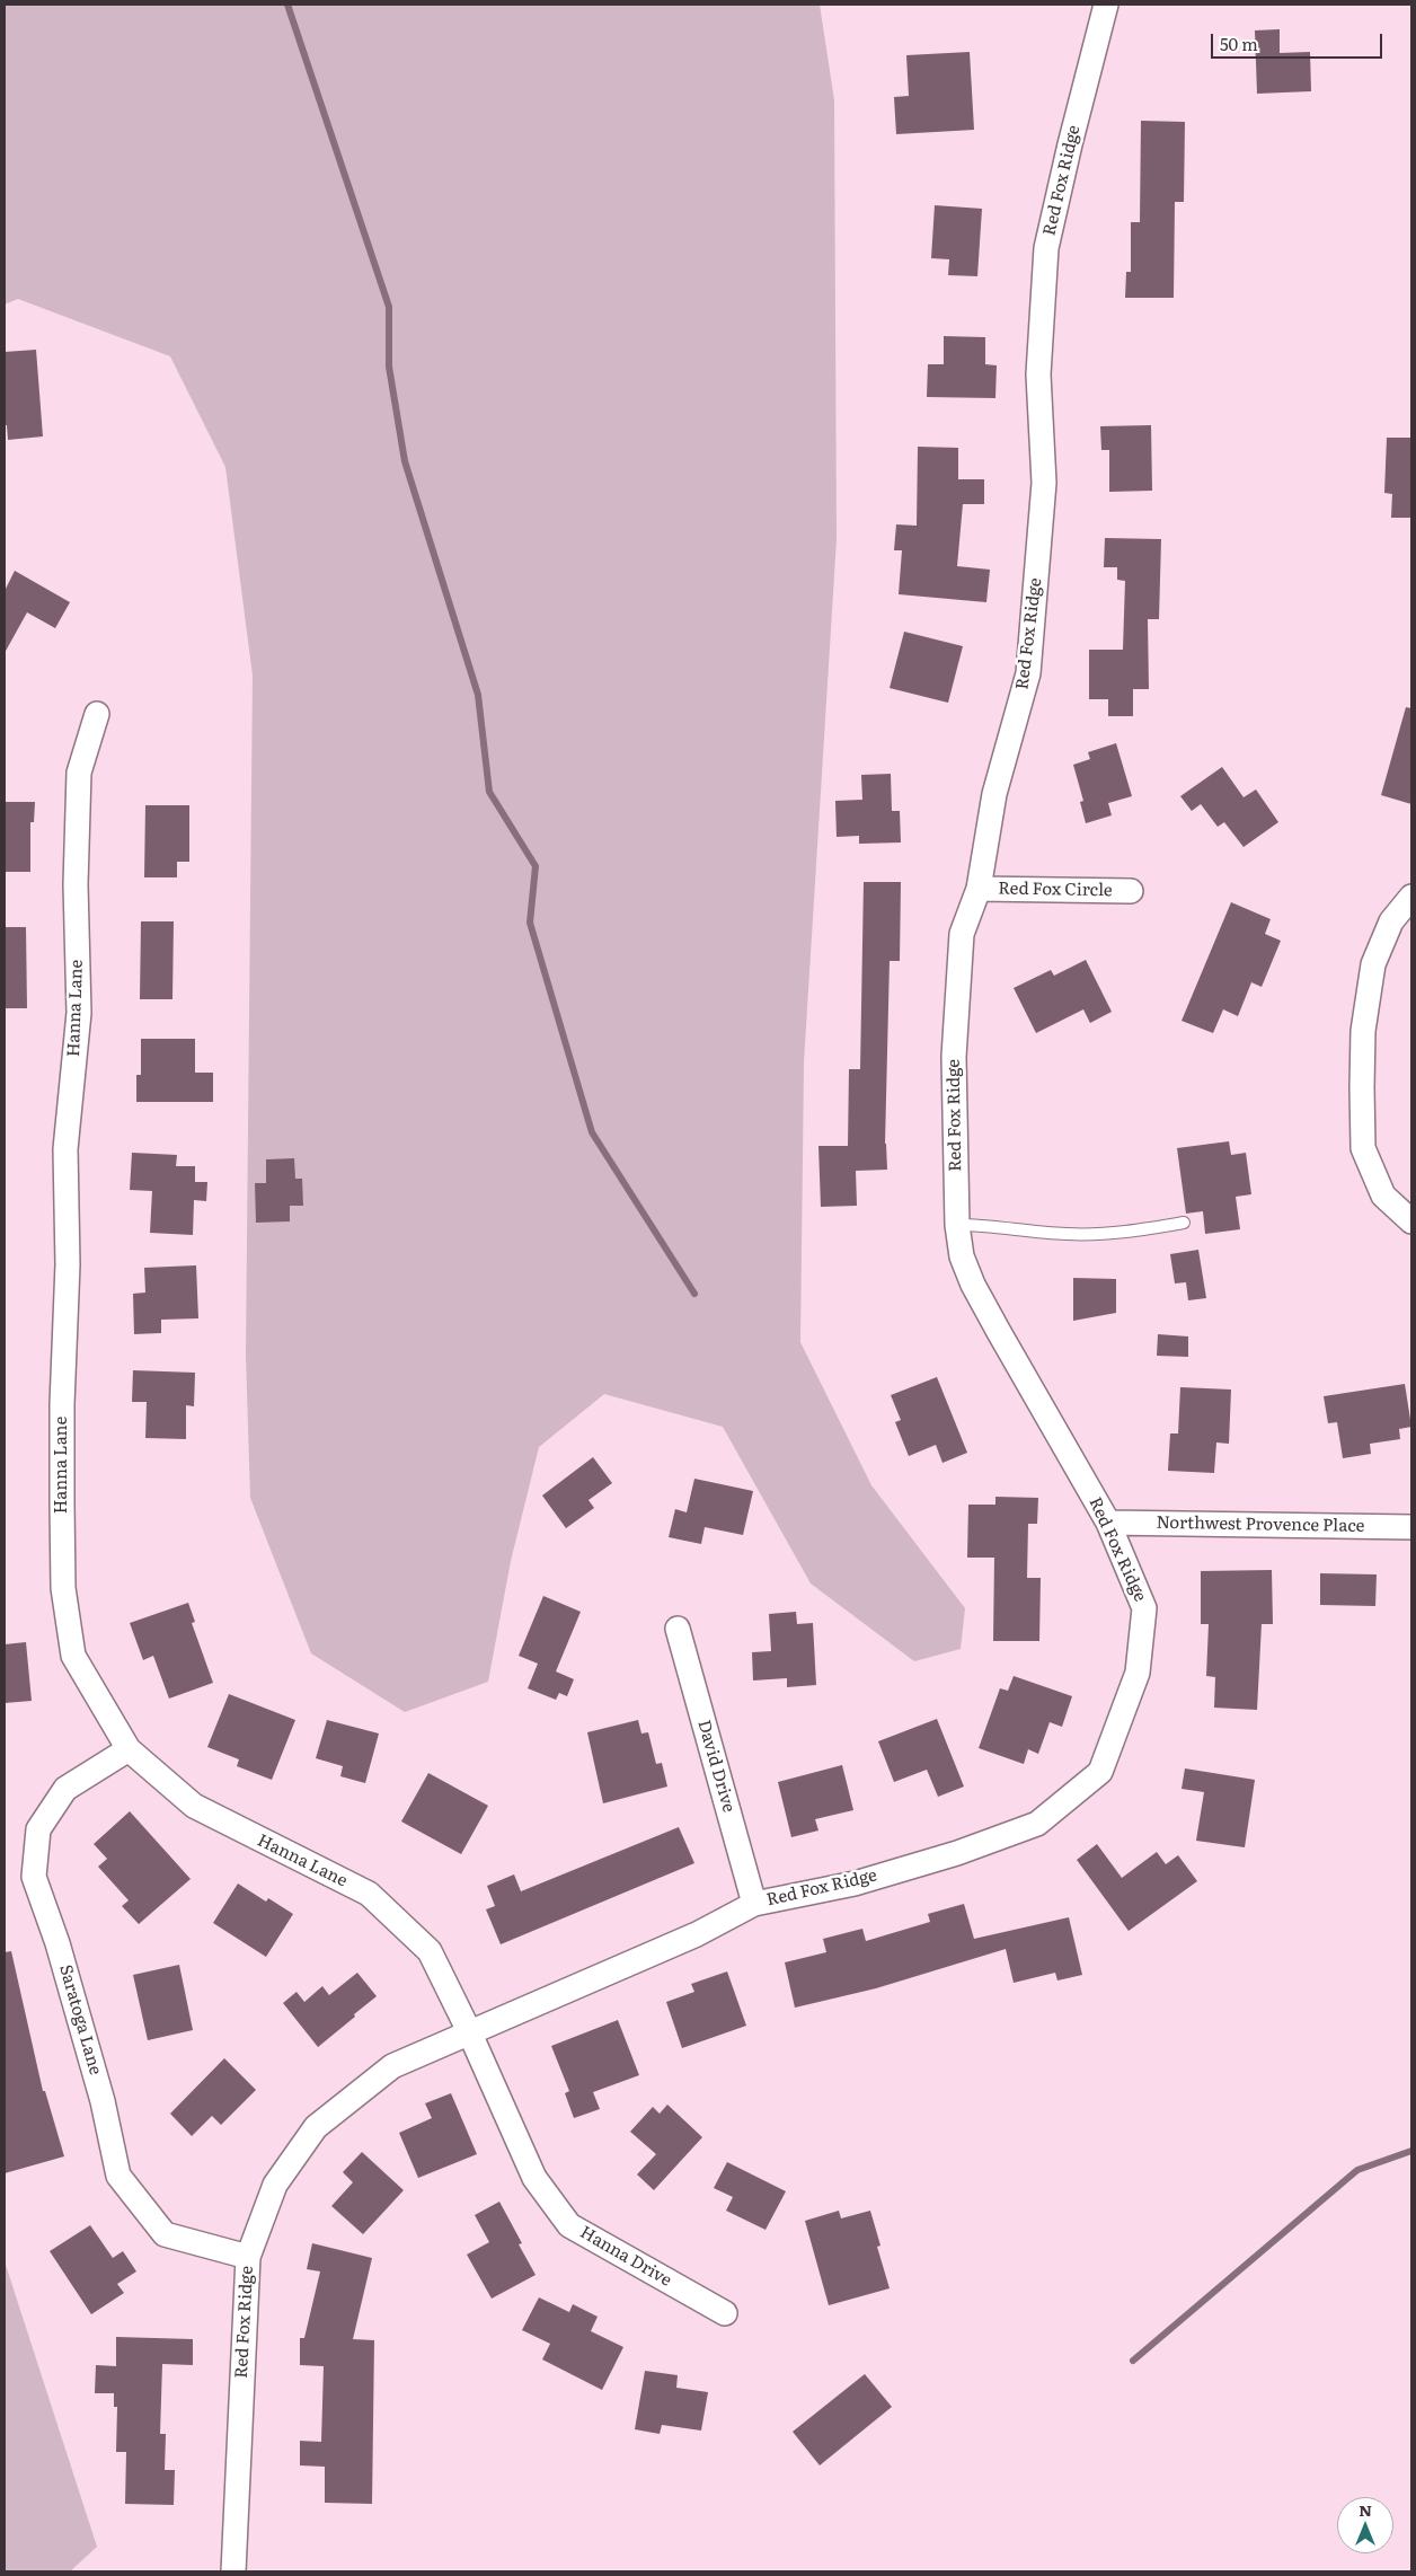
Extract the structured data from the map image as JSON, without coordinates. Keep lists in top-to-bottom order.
{
  "streets": {
    "street": [
      "Red Fox Ridge",
      "Red Fox Circle",
      "Hanna Lane",
      "Northwest Provence Place",
      "David Drive",
      "Saratoga Lane",
      "Hanna Drive"
    ]
  },
  "crossings": [
    ["Red Fox Ridge", "Red Fox Circle"],
    ["Red Fox Ridge", "Hanna Lane"],
    ["Red Fox Ridge", "Northwest Provence Place"],
    ["Red Fox Ridge", "David Drive"],
    ["Red Fox Ridge", "Saratoga Lane"],
    ["Red Fox Ridge", "Hanna Drive"],
    ["Hanna Lane", "Saratoga Lane"],
    ["Hanna Lane", "Hanna Drive"]
  ],
  "scale_bar": "50 m",
  "north": "top"
}
